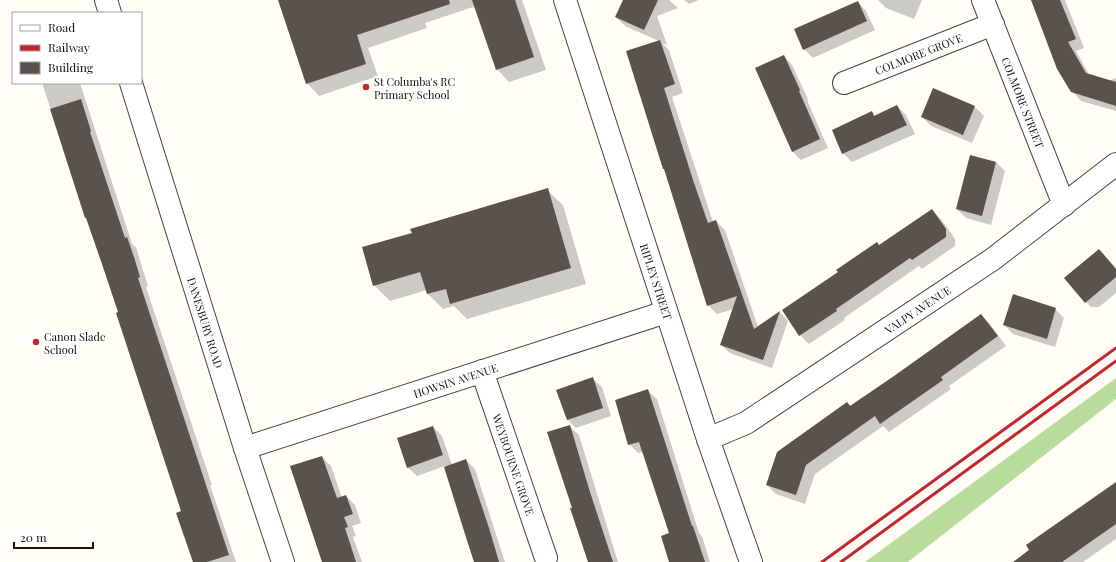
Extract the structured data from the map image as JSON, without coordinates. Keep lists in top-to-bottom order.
{
  "streets": {
    "street": [
      "COLMORE GROVE",
      "COLMORE STREET",
      "RIPLEY STREET",
      "VALPY AVENUE",
      "DANESBURY ROAD",
      "HOWSIN AVENUE",
      "WEYBOURNE GROVE"
    ]
  },
  "crossings": [
    ["COLMORE GROVE", "COLMORE STREET"],
    ["COLMORE STREET", "VALPY AVENUE"],
    ["RIPLEY STREET", "VALPY AVENUE"],
    ["RIPLEY STREET", "HOWSIN AVENUE"],
    ["DANESBURY ROAD", "HOWSIN AVENUE"],
    ["HOWSIN AVENUE", "WEYBOURNE GROVE"]
  ],
  "places": ["St Columba's RC Primary School", "Canon Slade School"],
  "legend": ["Road", "Railway", "Building"],
  "scale_bar": "20 m"
}
